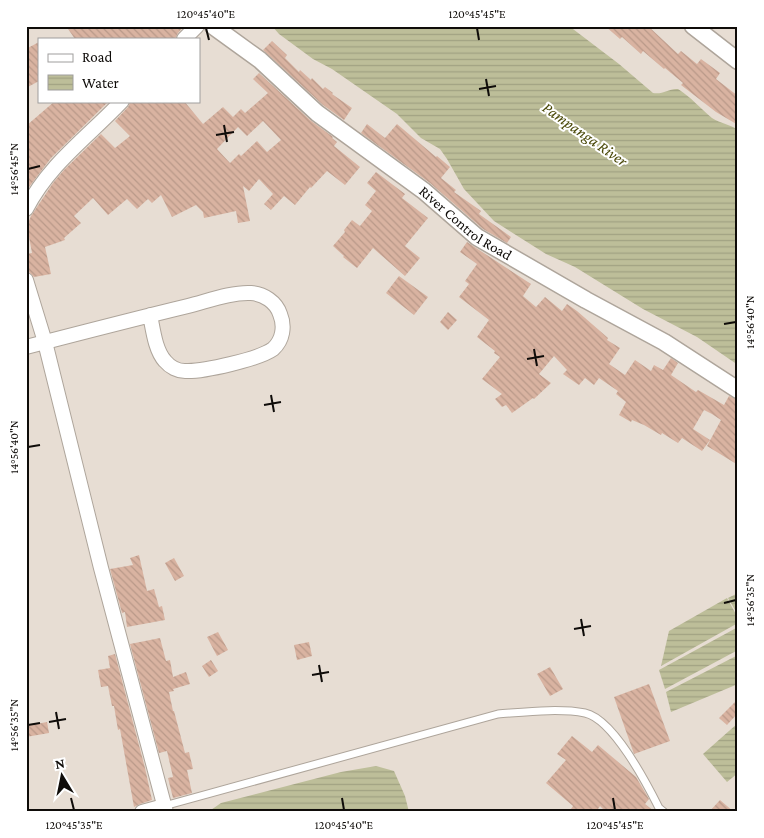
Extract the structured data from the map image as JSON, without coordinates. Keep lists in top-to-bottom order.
{
  "streets": {
    "street": ["River Control Road"]
  },
  "water": ["Pampanga River"],
  "legend": ["Road", "Water"],
  "north": "top",
  "coordinates": [
    "120°45'40\"E",
    "120°45'45\"E",
    "14°56'45\"N",
    "14°56'40\"N",
    "14°56'35\"N",
    "120°45'35\"E"
  ]
}
